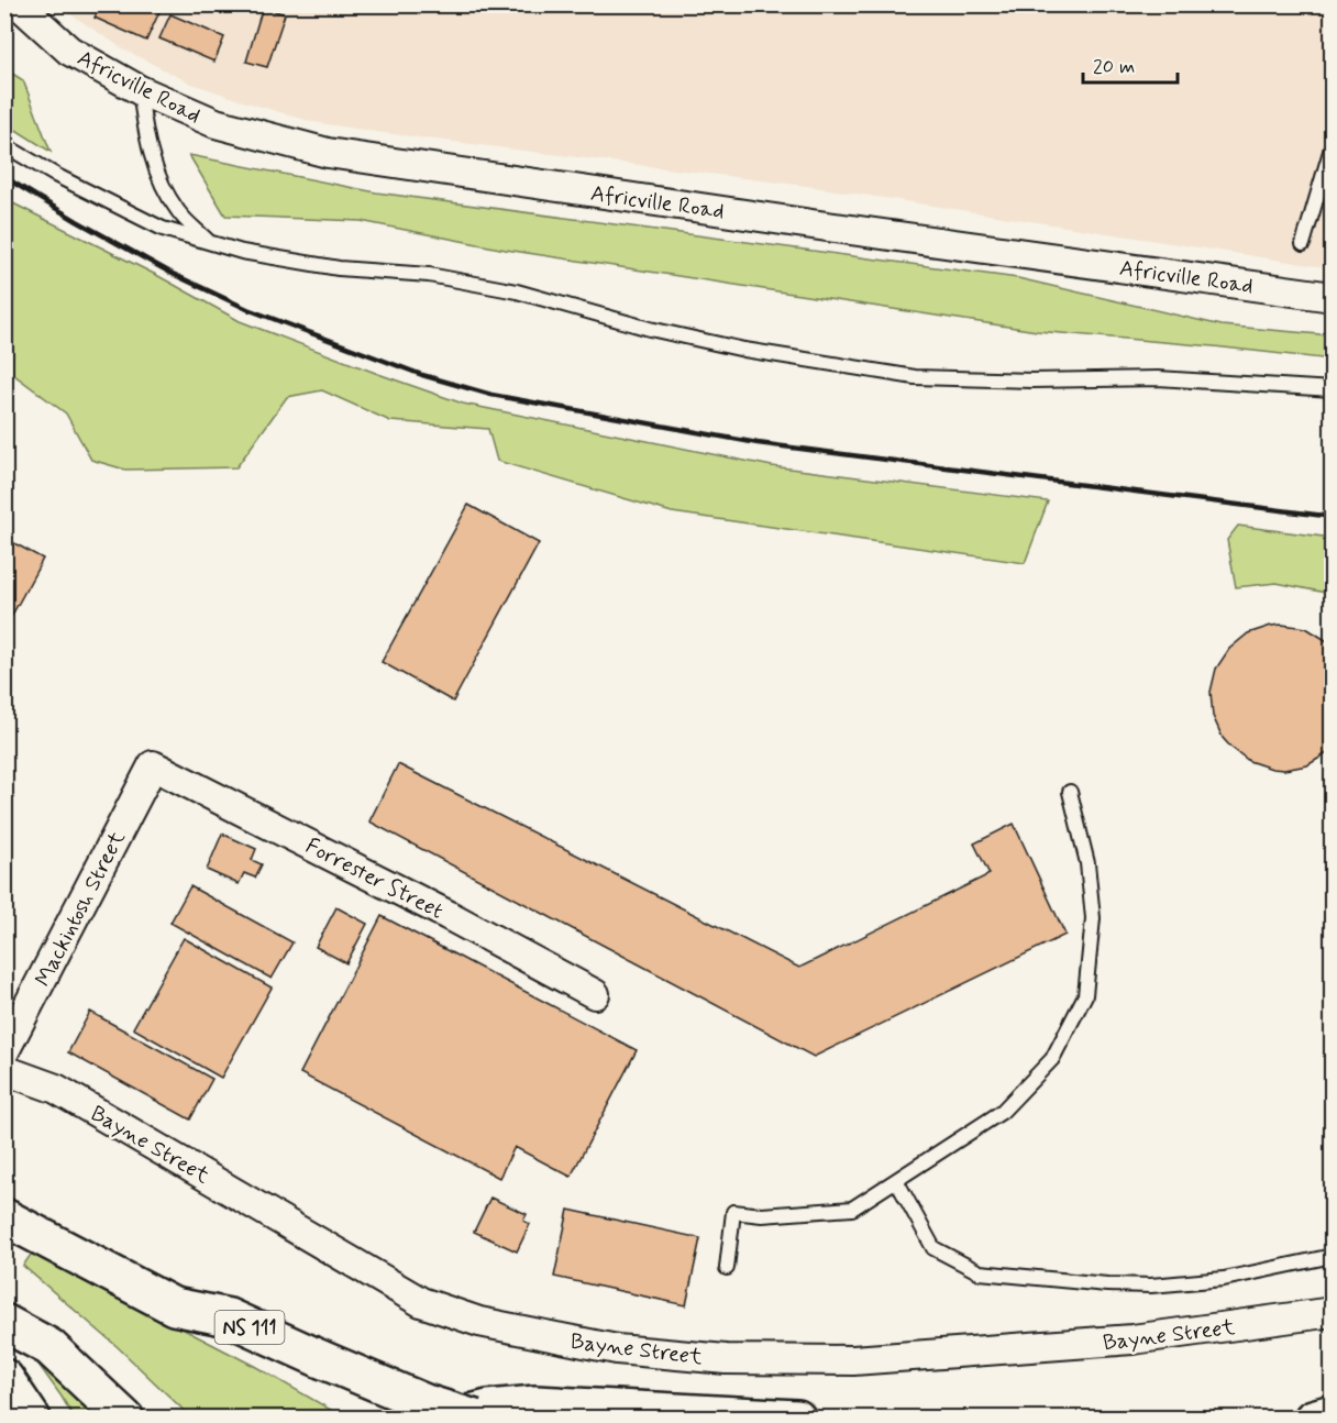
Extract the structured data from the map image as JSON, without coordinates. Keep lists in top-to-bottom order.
{
  "streets": {
    "highway": ["NS 111"],
    "street": [
      "Africville Road",
      "Forrester Street",
      "Mackintosh Street",
      "Bayne Street"
    ]
  },
  "crossings": [
    ["Forrester Street", "Mackintosh Street"]
  ],
  "scale_bar": "20 m"
}
